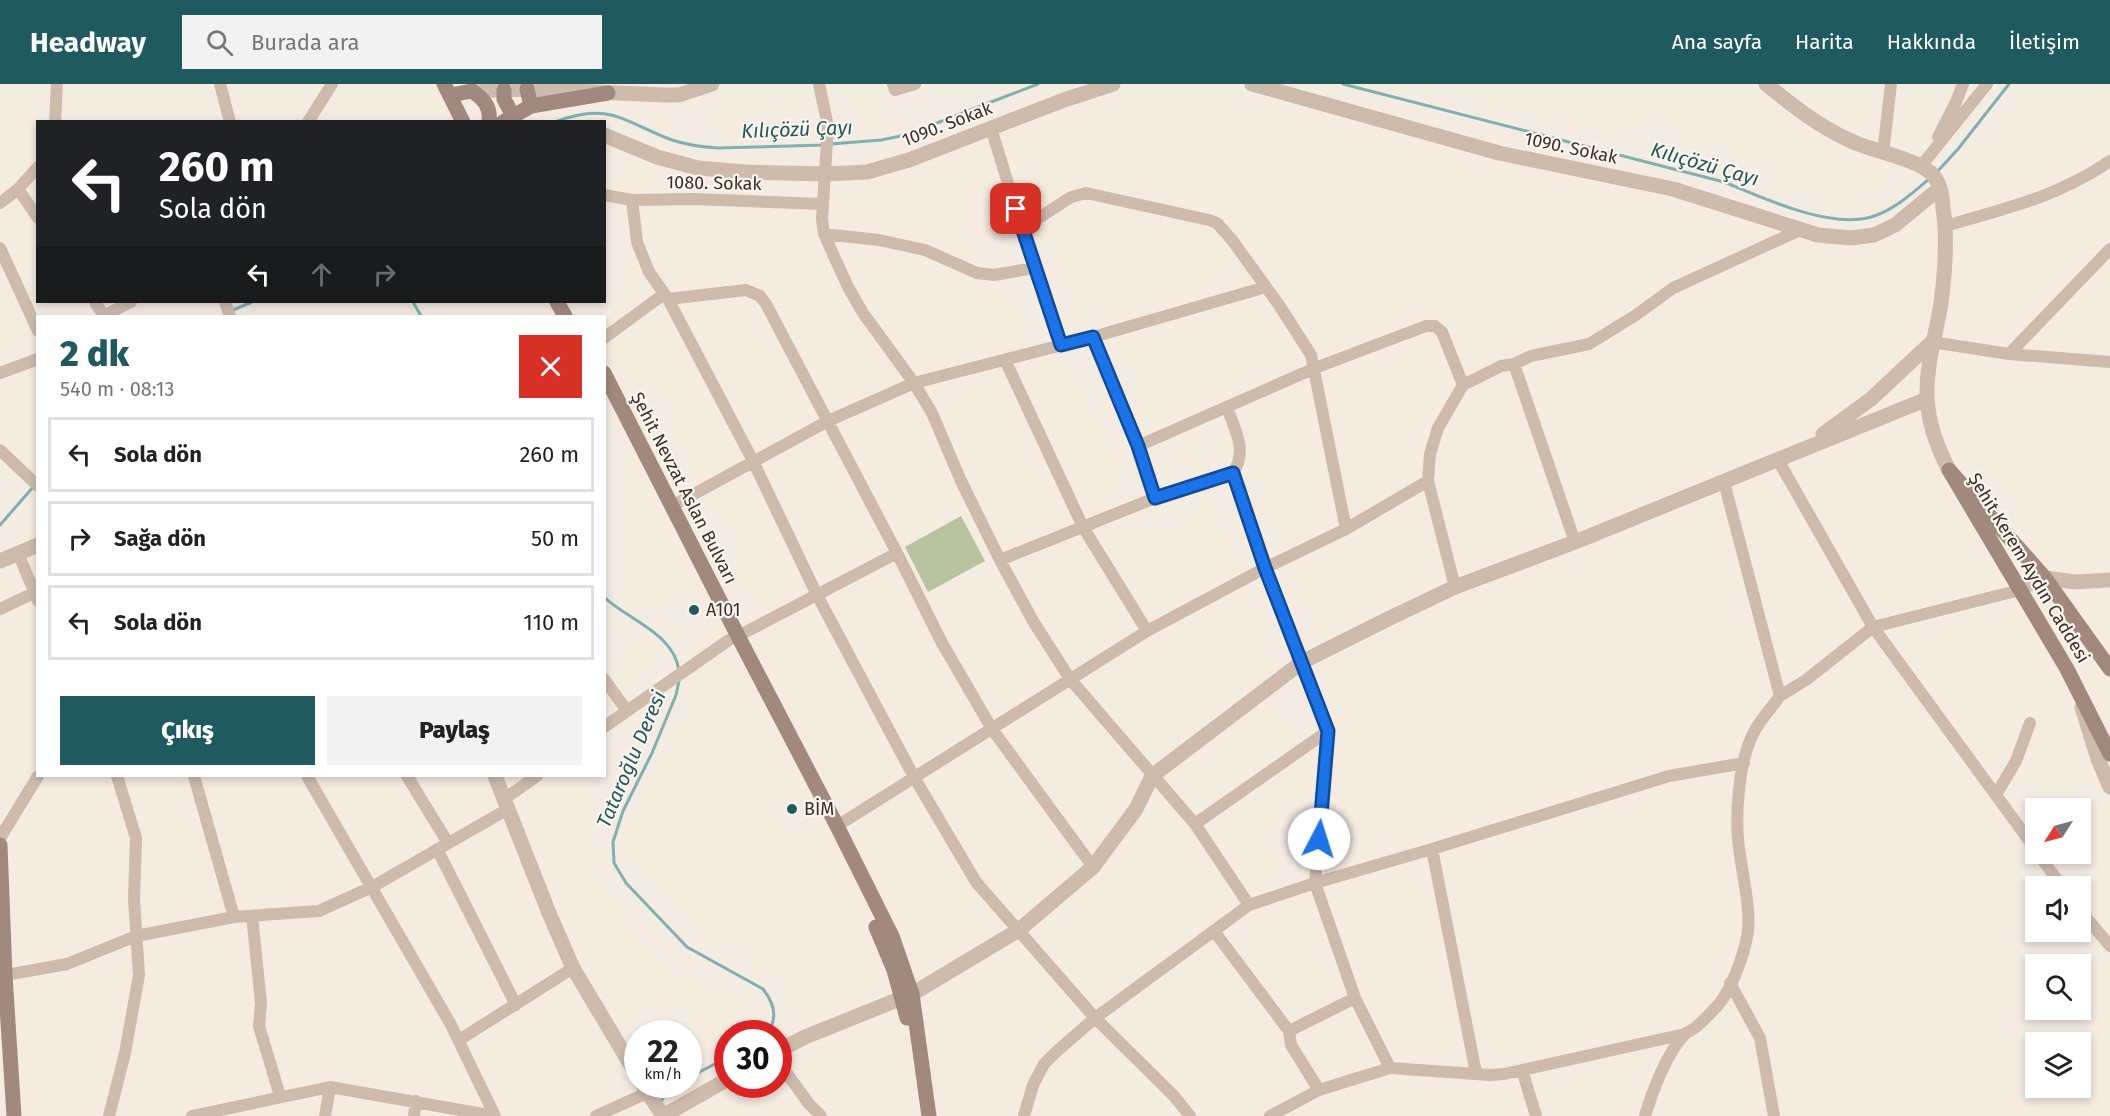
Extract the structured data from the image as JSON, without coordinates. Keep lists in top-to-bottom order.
{
  "streets": {
    "main road": ["Şehit Nevzat Aslan Bulvarı", "Şehit Kerem Aydın Caddesi"],
    "street": ["1090. Sokak", "1080. Sokak"]
  },
  "water": ["Kılıçözü Çayı", "Tataroğlu Deresi"],
  "places": ["A101", "BİM"],
  "north": "bottom left",
  "page": {
    "header": "Headway",
    "search": "Burada ara",
    "nav": [
      "Ana sayfa",
      "Harita",
      "Hakkında",
      "İletişim"
    ],
    "turn": ["260 m", "Sola dön"],
    "heading": ["2 dk", "540 m · 08:13"],
    "list": [
      {
        "name": "Sola dön",
        "value": "260 m"
      },
      {
        "name": "Sağa dön",
        "value": "50 m"
      },
      {
        "name": "Sola dön",
        "value": "110 m"
      }
    ],
    "buttons": ["Çıkış", "Paylaş"],
    "speed": "22 km/h",
    "limit": "30"
  }
}
